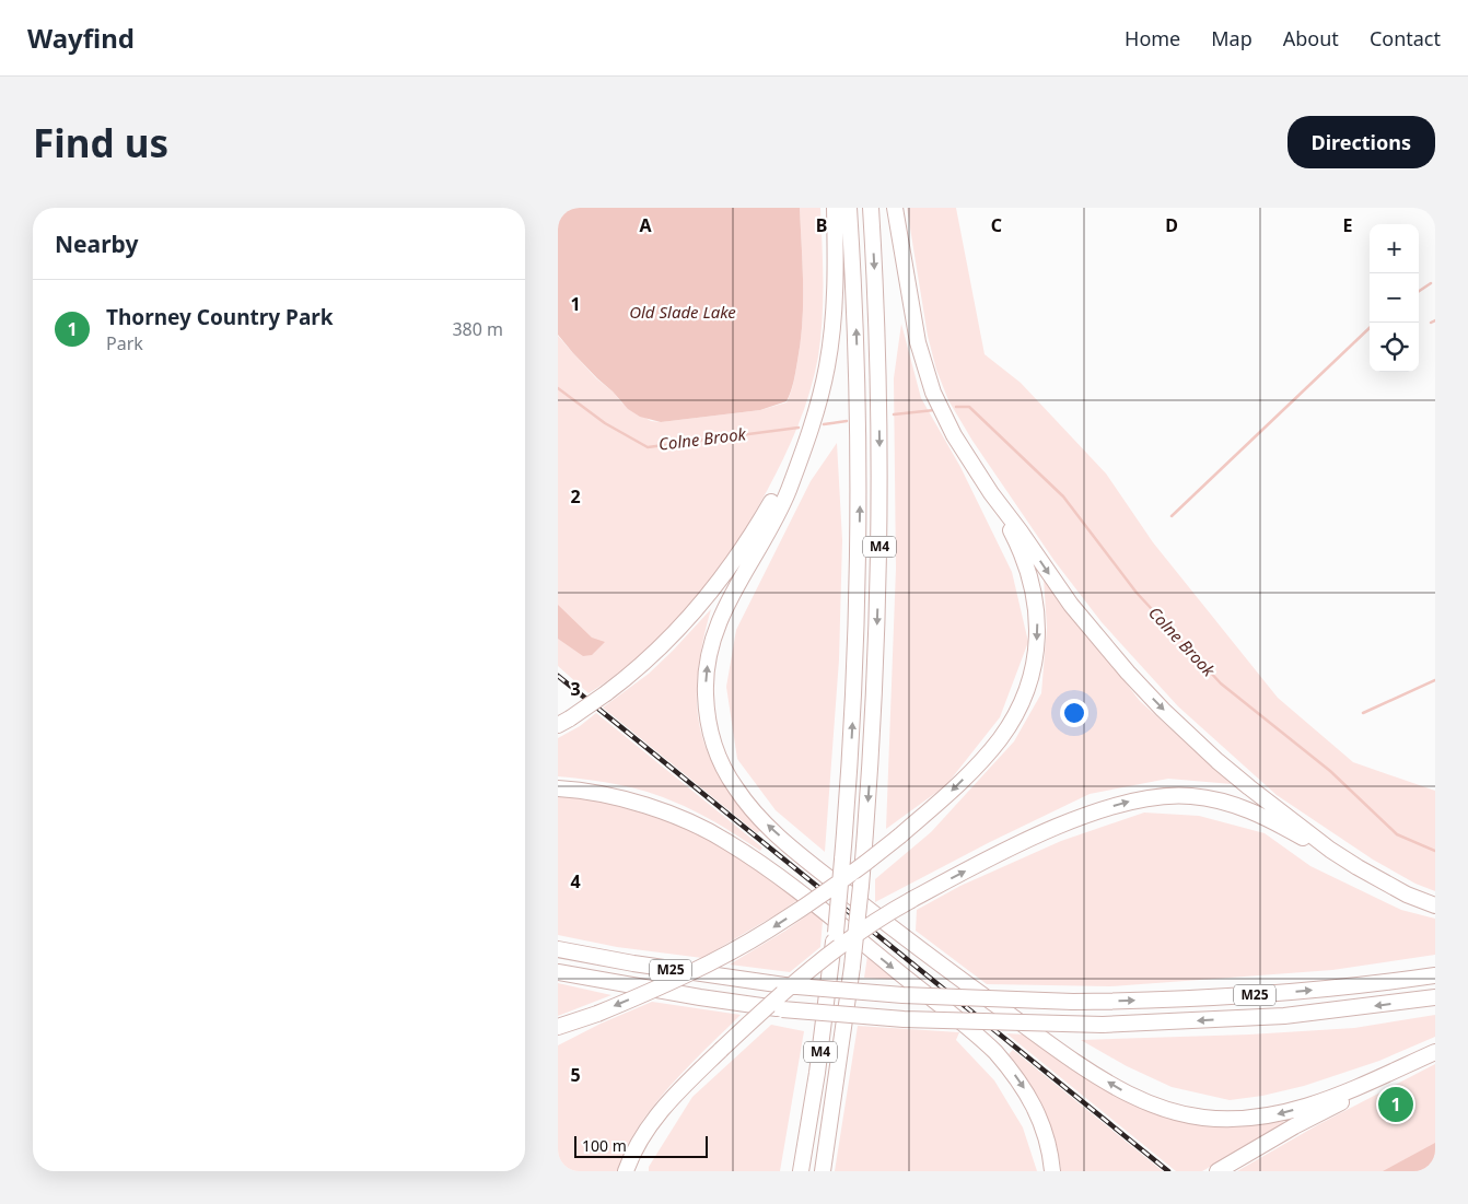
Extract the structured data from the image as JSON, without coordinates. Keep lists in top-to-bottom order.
{
  "streets": {
    "highway": ["M4", "M25"]
  },
  "water": ["Old Slade Lake", "Colne Brook"],
  "scale_bar": "100 m",
  "page": {
    "header": "Wayfind",
    "nav": [
      "Home",
      "Map",
      "About",
      "Contact"
    ],
    "buttons": "Directions",
    "title": "Find us",
    "heading": "Nearby",
    "map_buttons": ["+", "−"],
    "list": [
      {
        "mark": "1",
        "name": "Thorney Country Park",
        "note": "Park",
        "value": "380 m"
      }
    ],
    "pins": "1",
    "scale": "100 m"
  },
  "grid": {
    "columns": [
      "A",
      "B",
      "C",
      "D",
      "E"
    ],
    "rows": [
      "1",
      "2",
      "3",
      "4",
      "5"
    ]
  }
}
